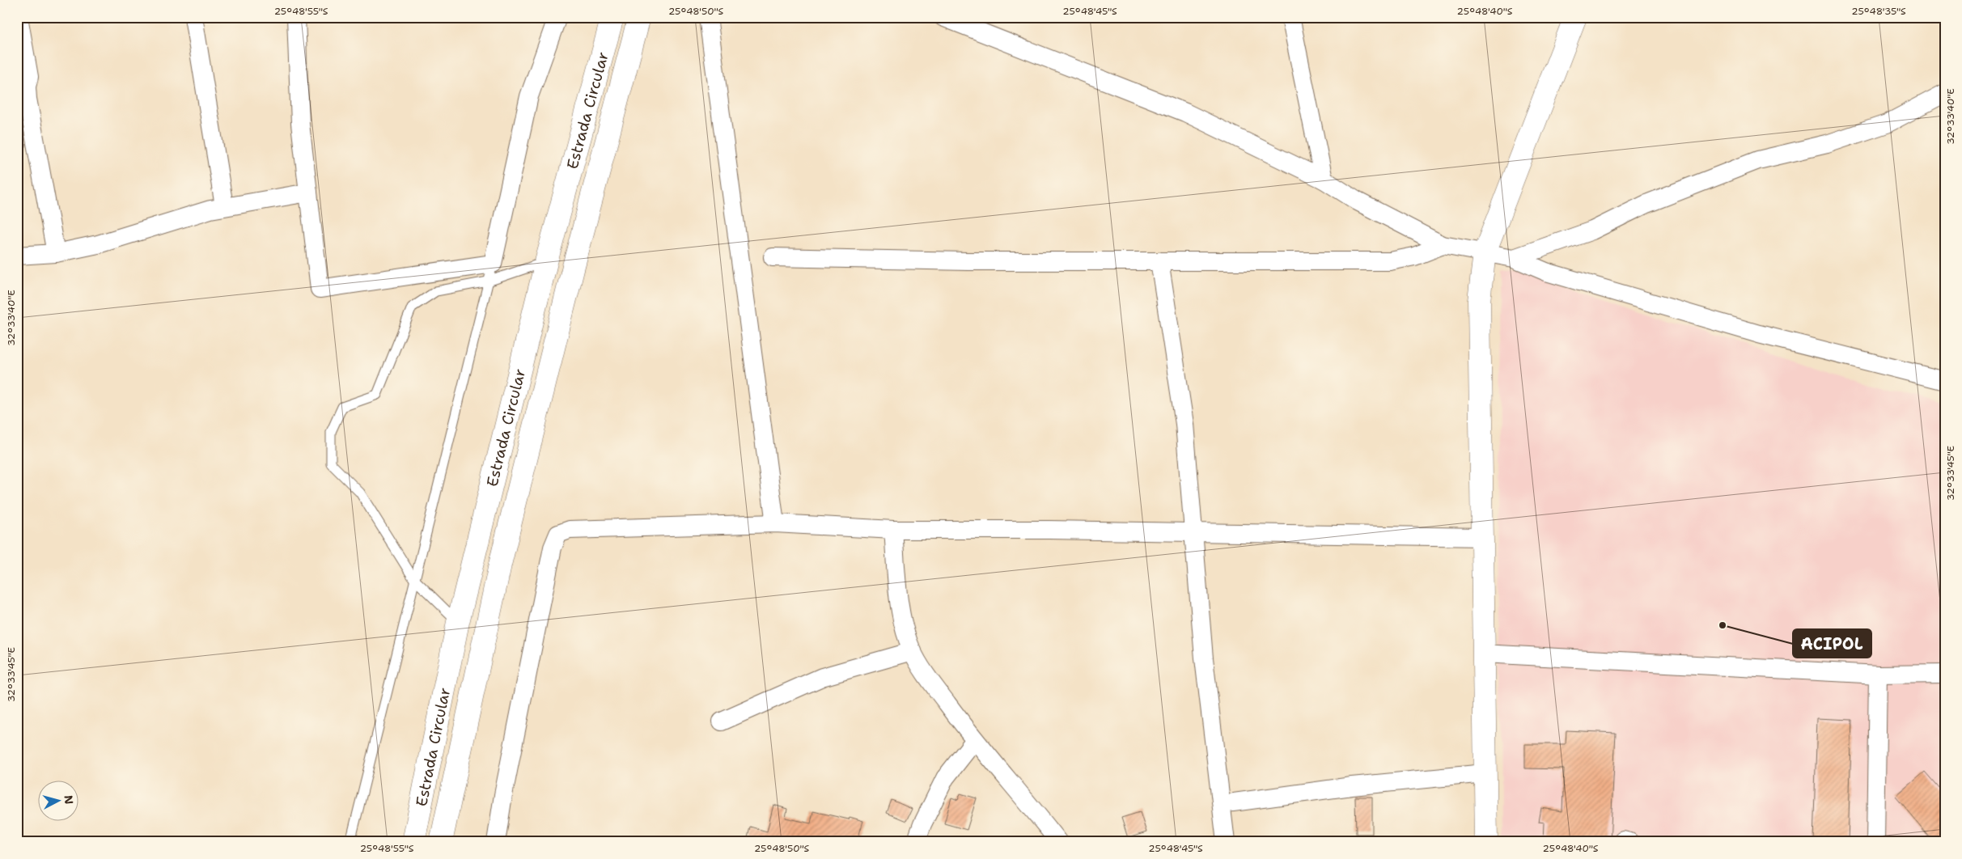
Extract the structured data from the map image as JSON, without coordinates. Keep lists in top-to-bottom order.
{
  "streets": {
    "main road": ["Estrada Circular"]
  },
  "places": ["ACIPOL"],
  "north": "right",
  "coordinates": [
    "25°48'55\"S",
    "25°48'50\"S",
    "25°48'45\"S",
    "25°48'40\"S",
    "25°48'35\"S",
    "32°33'40\"E",
    "32°33'45\"E"
  ]
}
